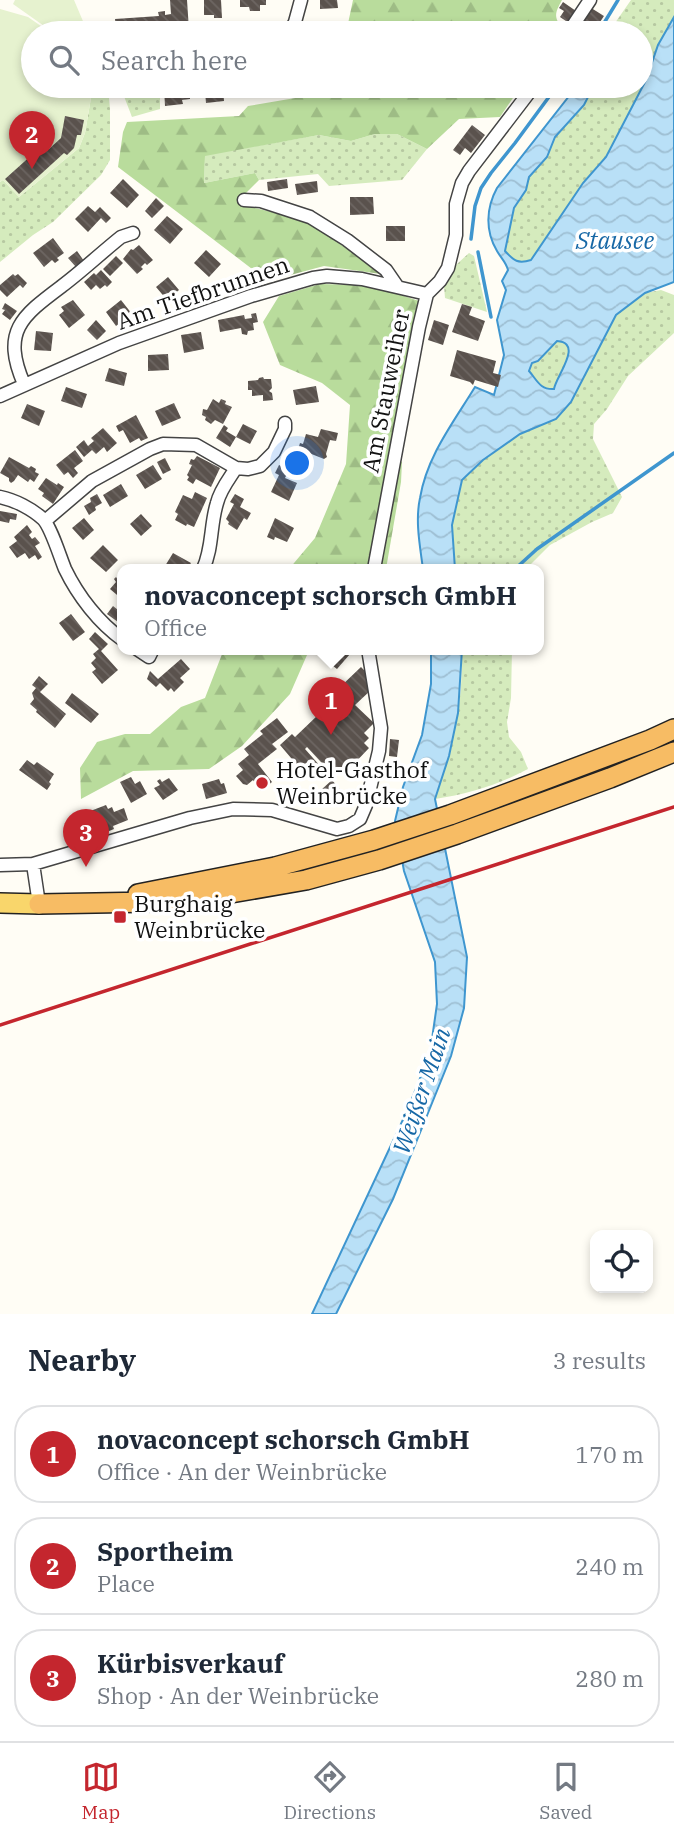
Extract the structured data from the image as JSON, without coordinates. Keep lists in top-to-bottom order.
{
  "streets": {
    "street": ["Am Tiefbrunnen", "Am Stauweiher"]
  },
  "crossings": [
    ["Am Tiefbrunnen", "Am Stauweiher"]
  ],
  "water": ["Stausee", "Weißer Main"],
  "places": {
    "other": ["Hotel-Gasthof Weinbrücke"],
    "transit": ["Burghaig Weinbrücke"]
  },
  "page": {
    "search": "Search here",
    "pins": ["2", "1", "3"],
    "popup": ["novaconcept schorsch GmbH", "Office"],
    "heading": ["Nearby", "3 results"],
    "list": [
      {
        "mark": "1",
        "name": "novaconcept schorsch GmbH",
        "note": "Office · An der Weinbrücke",
        "value": "170 m"
      },
      {
        "mark": "2",
        "name": "Sportheim",
        "note": "Place",
        "value": "240 m"
      },
      {
        "mark": "3",
        "name": "Kürbisverkauf",
        "note": "Shop · An der Weinbrücke",
        "value": "280 m"
      }
    ],
    "nav": ["Map", "Directions", "Saved"]
  }
}
